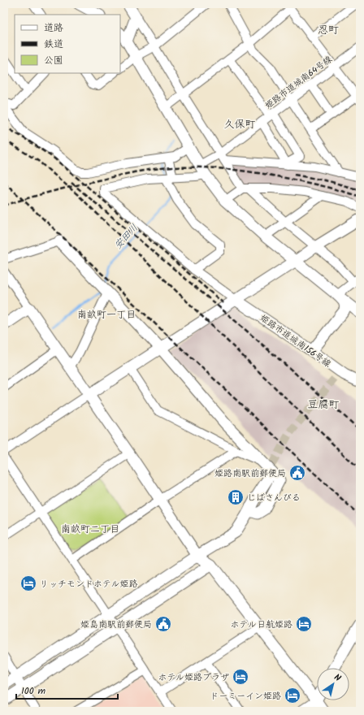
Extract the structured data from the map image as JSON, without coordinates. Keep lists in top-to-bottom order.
{
  "streets": {
    "street": ["姫路市道城南64号線", "姫路市道城南156号線"]
  },
  "districts": [
    "忍町",
    "久保町",
    "南畝町一丁目",
    "豆腐町",
    "南畝町二丁目"
  ],
  "water": ["安田川"],
  "places": {
    "public building": ["姫路南駅前郵便局", "姫島南駅前郵便局"],
    "building": ["じばさんびる"],
    "hotel": [
      "リッチモンドホテル姫路",
      "ホテル日航姫路",
      "ホテル姫路プラザ",
      "ドーミーイン姫路"
    ]
  },
  "legend": ["道路", "鉄道", "公園"],
  "scale_bar": "100 m",
  "north": "top right"
}
